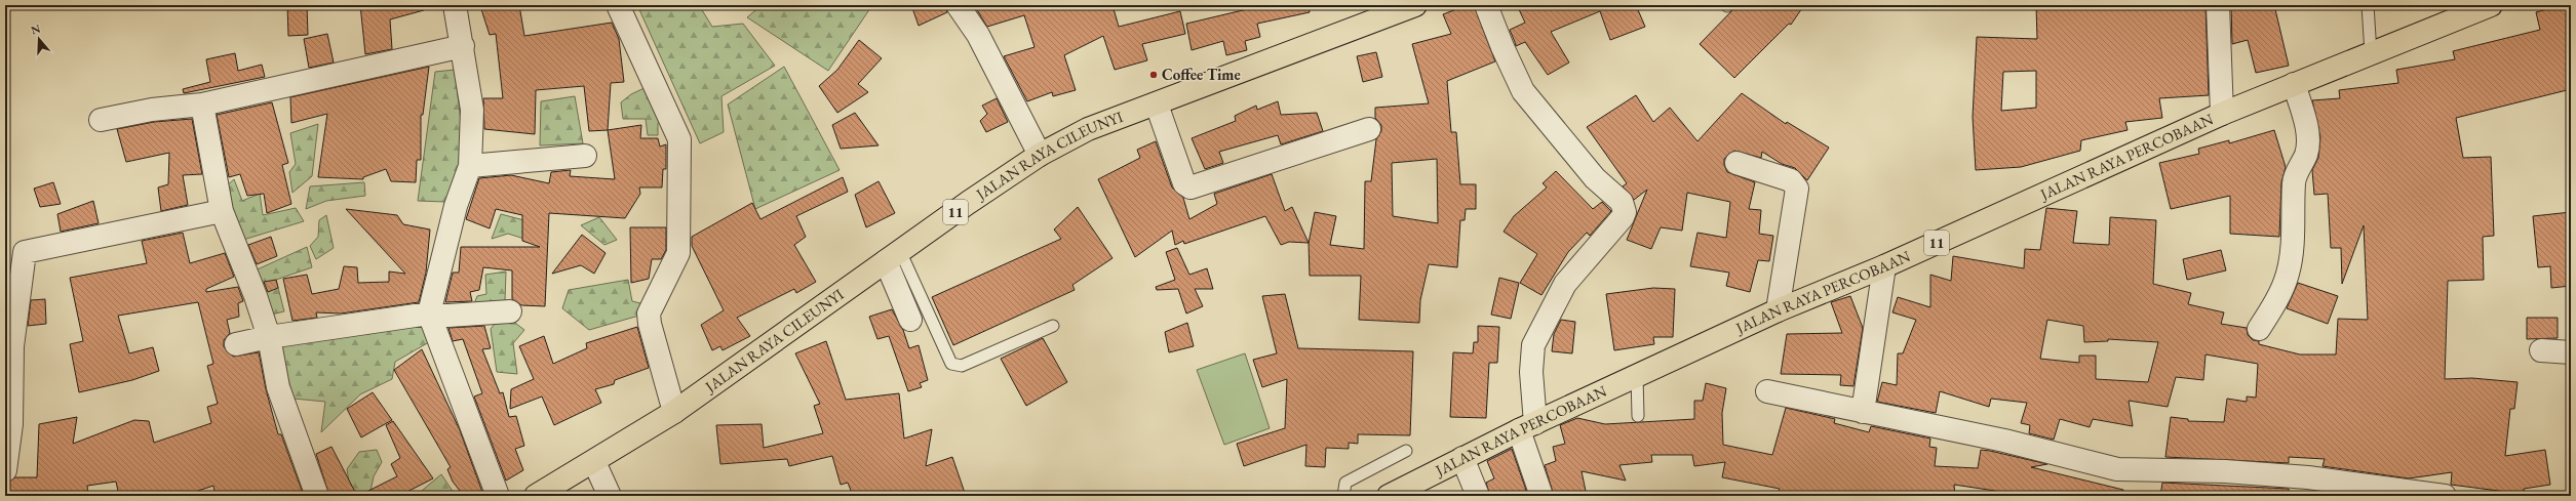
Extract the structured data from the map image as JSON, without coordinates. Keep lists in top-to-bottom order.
{
  "streets": {
    "highway": ["JALAN RAYA CILEUNYI", "JALAN RAYA PERCOBAAN", "11"]
  },
  "places": ["Coffee Time"],
  "north": "top"
}
